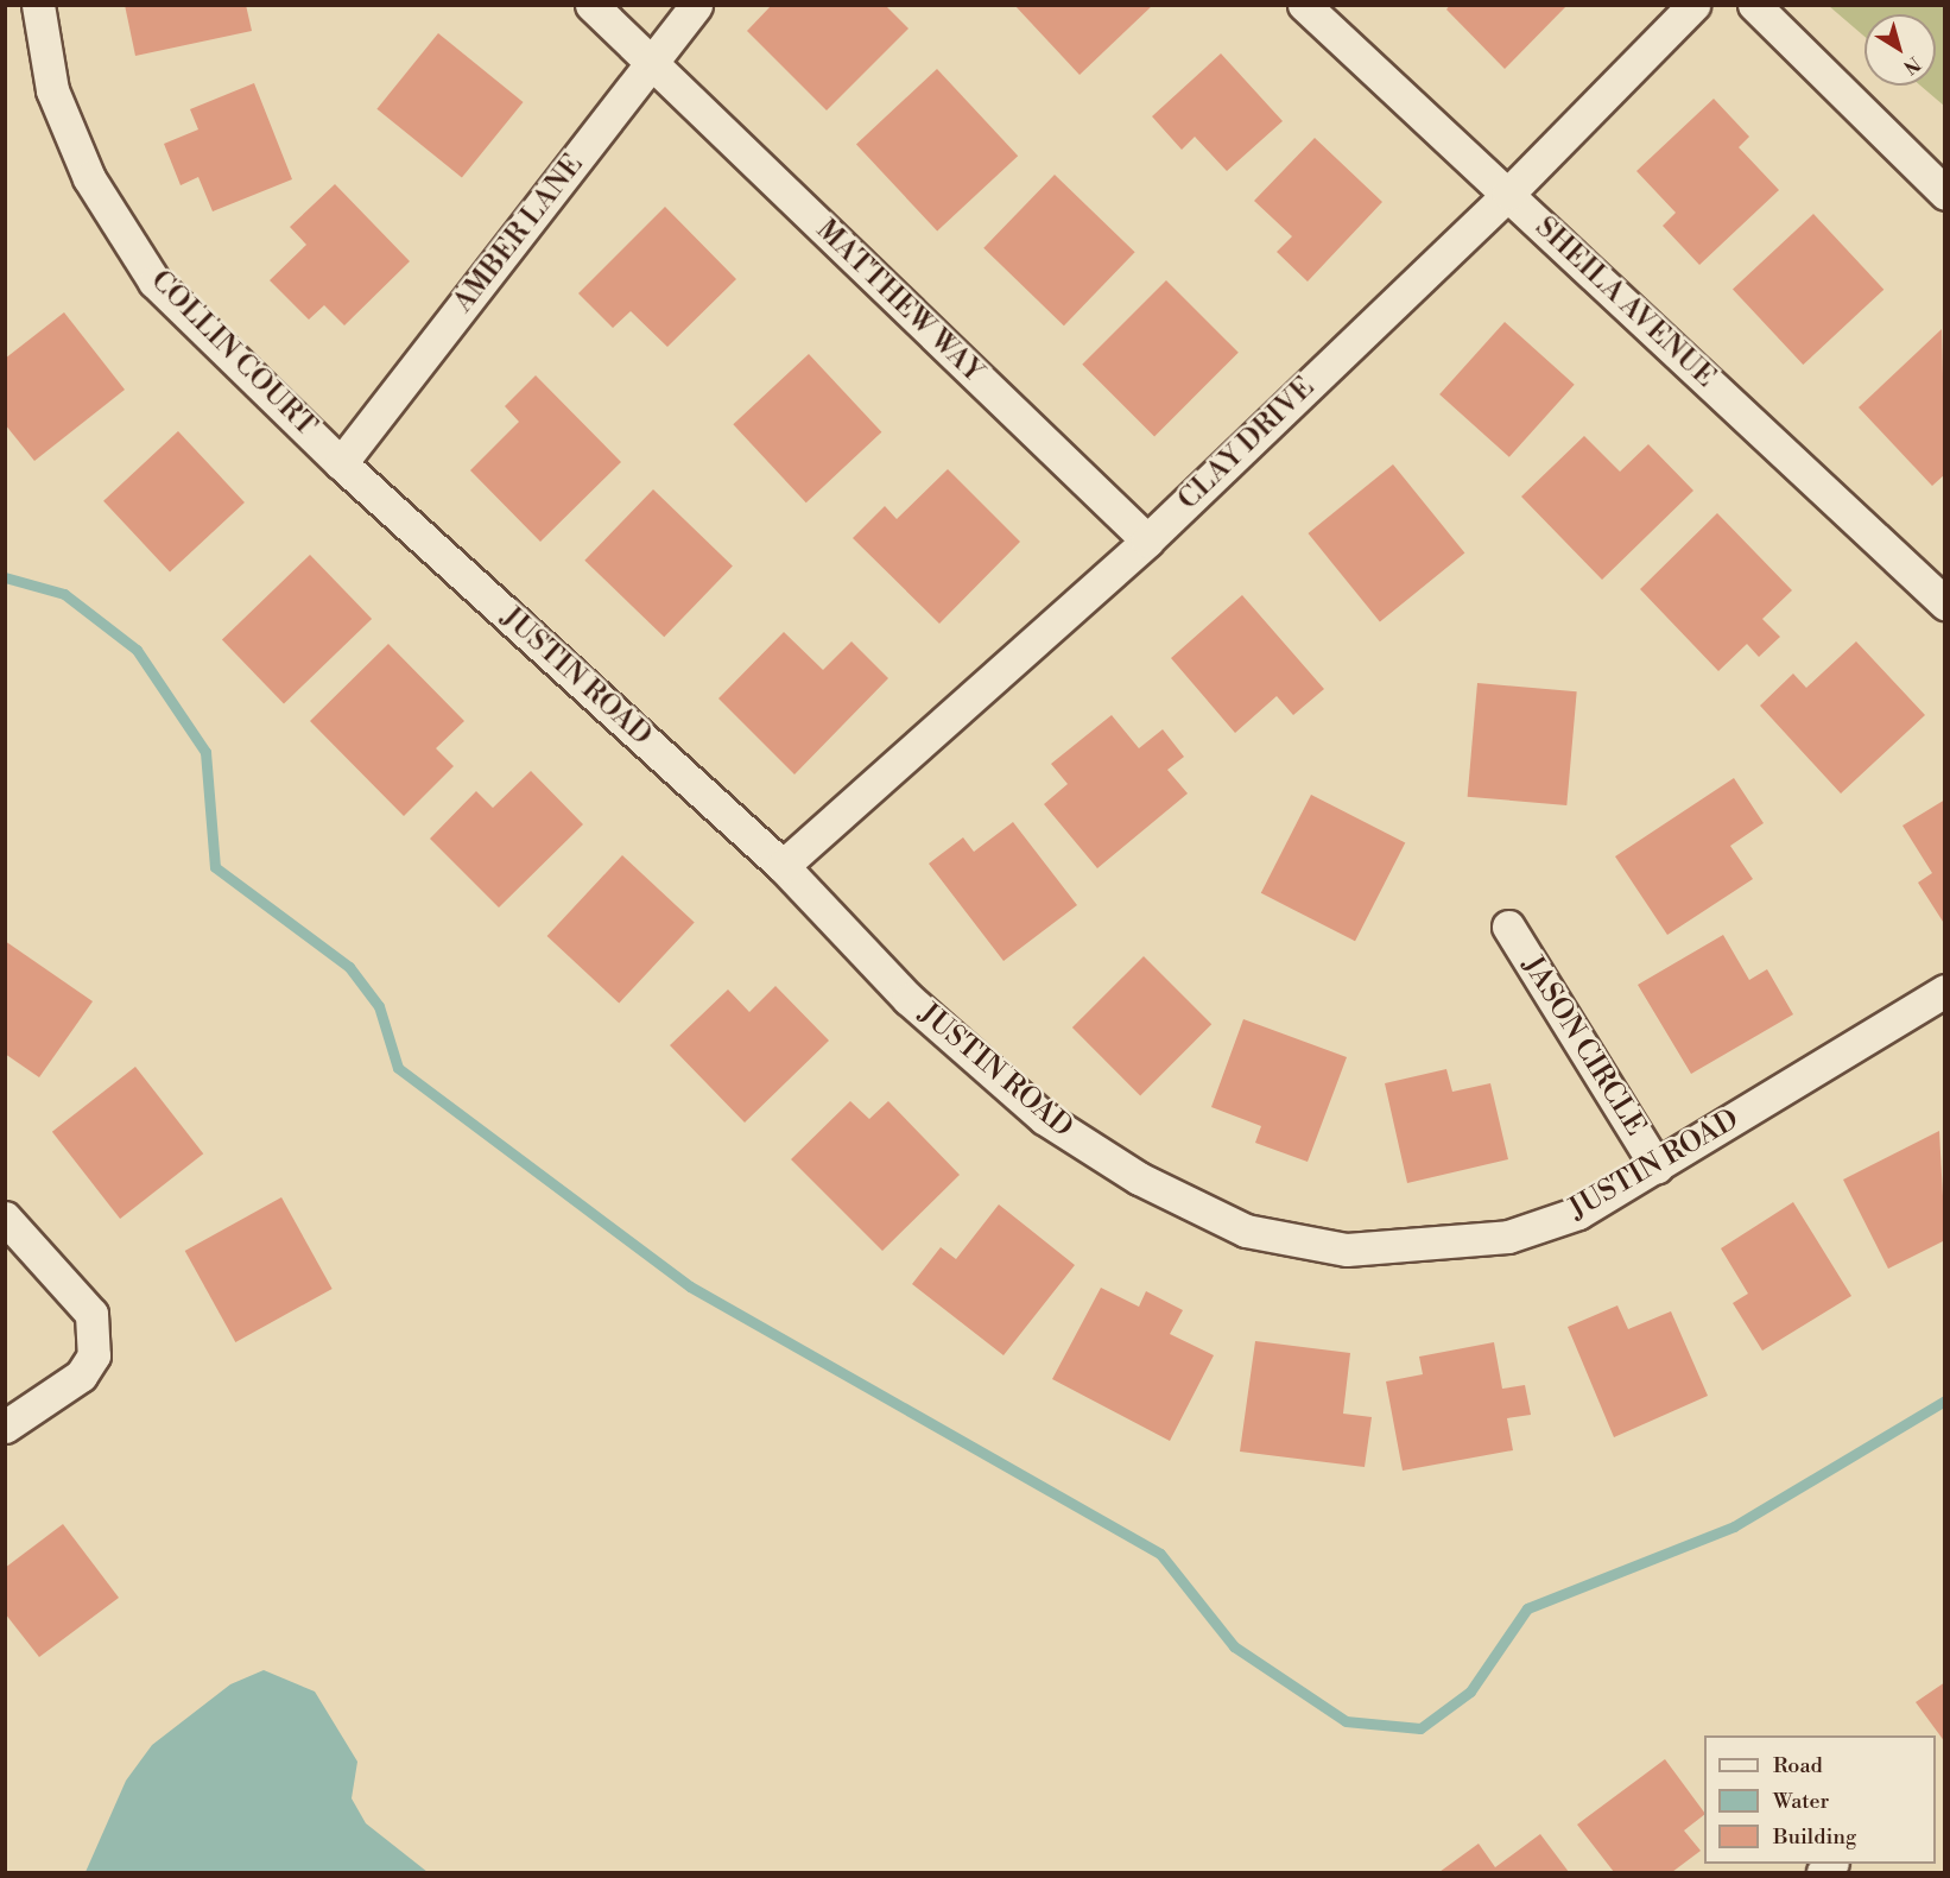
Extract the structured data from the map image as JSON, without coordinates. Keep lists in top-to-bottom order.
{
  "streets": {
    "street": [
      "AMBER LANE",
      "MATTHEW WAY",
      "SHEILA AVENUE",
      "COLLIN COURT",
      "CLAY DRIVE",
      "JUSTIN ROAD",
      "JASON CIRCLE"
    ]
  },
  "crossings": [
    ["AMBER LANE", "MATTHEW WAY"],
    ["AMBER LANE", "COLLIN COURT"],
    ["AMBER LANE", "JUSTIN ROAD"],
    ["MATTHEW WAY", "CLAY DRIVE"],
    ["SHEILA AVENUE", "CLAY DRIVE"],
    ["COLLIN COURT", "JUSTIN ROAD"],
    ["CLAY DRIVE", "JUSTIN ROAD"],
    ["JUSTIN ROAD", "JASON CIRCLE"]
  ],
  "legend": ["Road", "Water", "Building"],
  "north": "bottom right"
}
